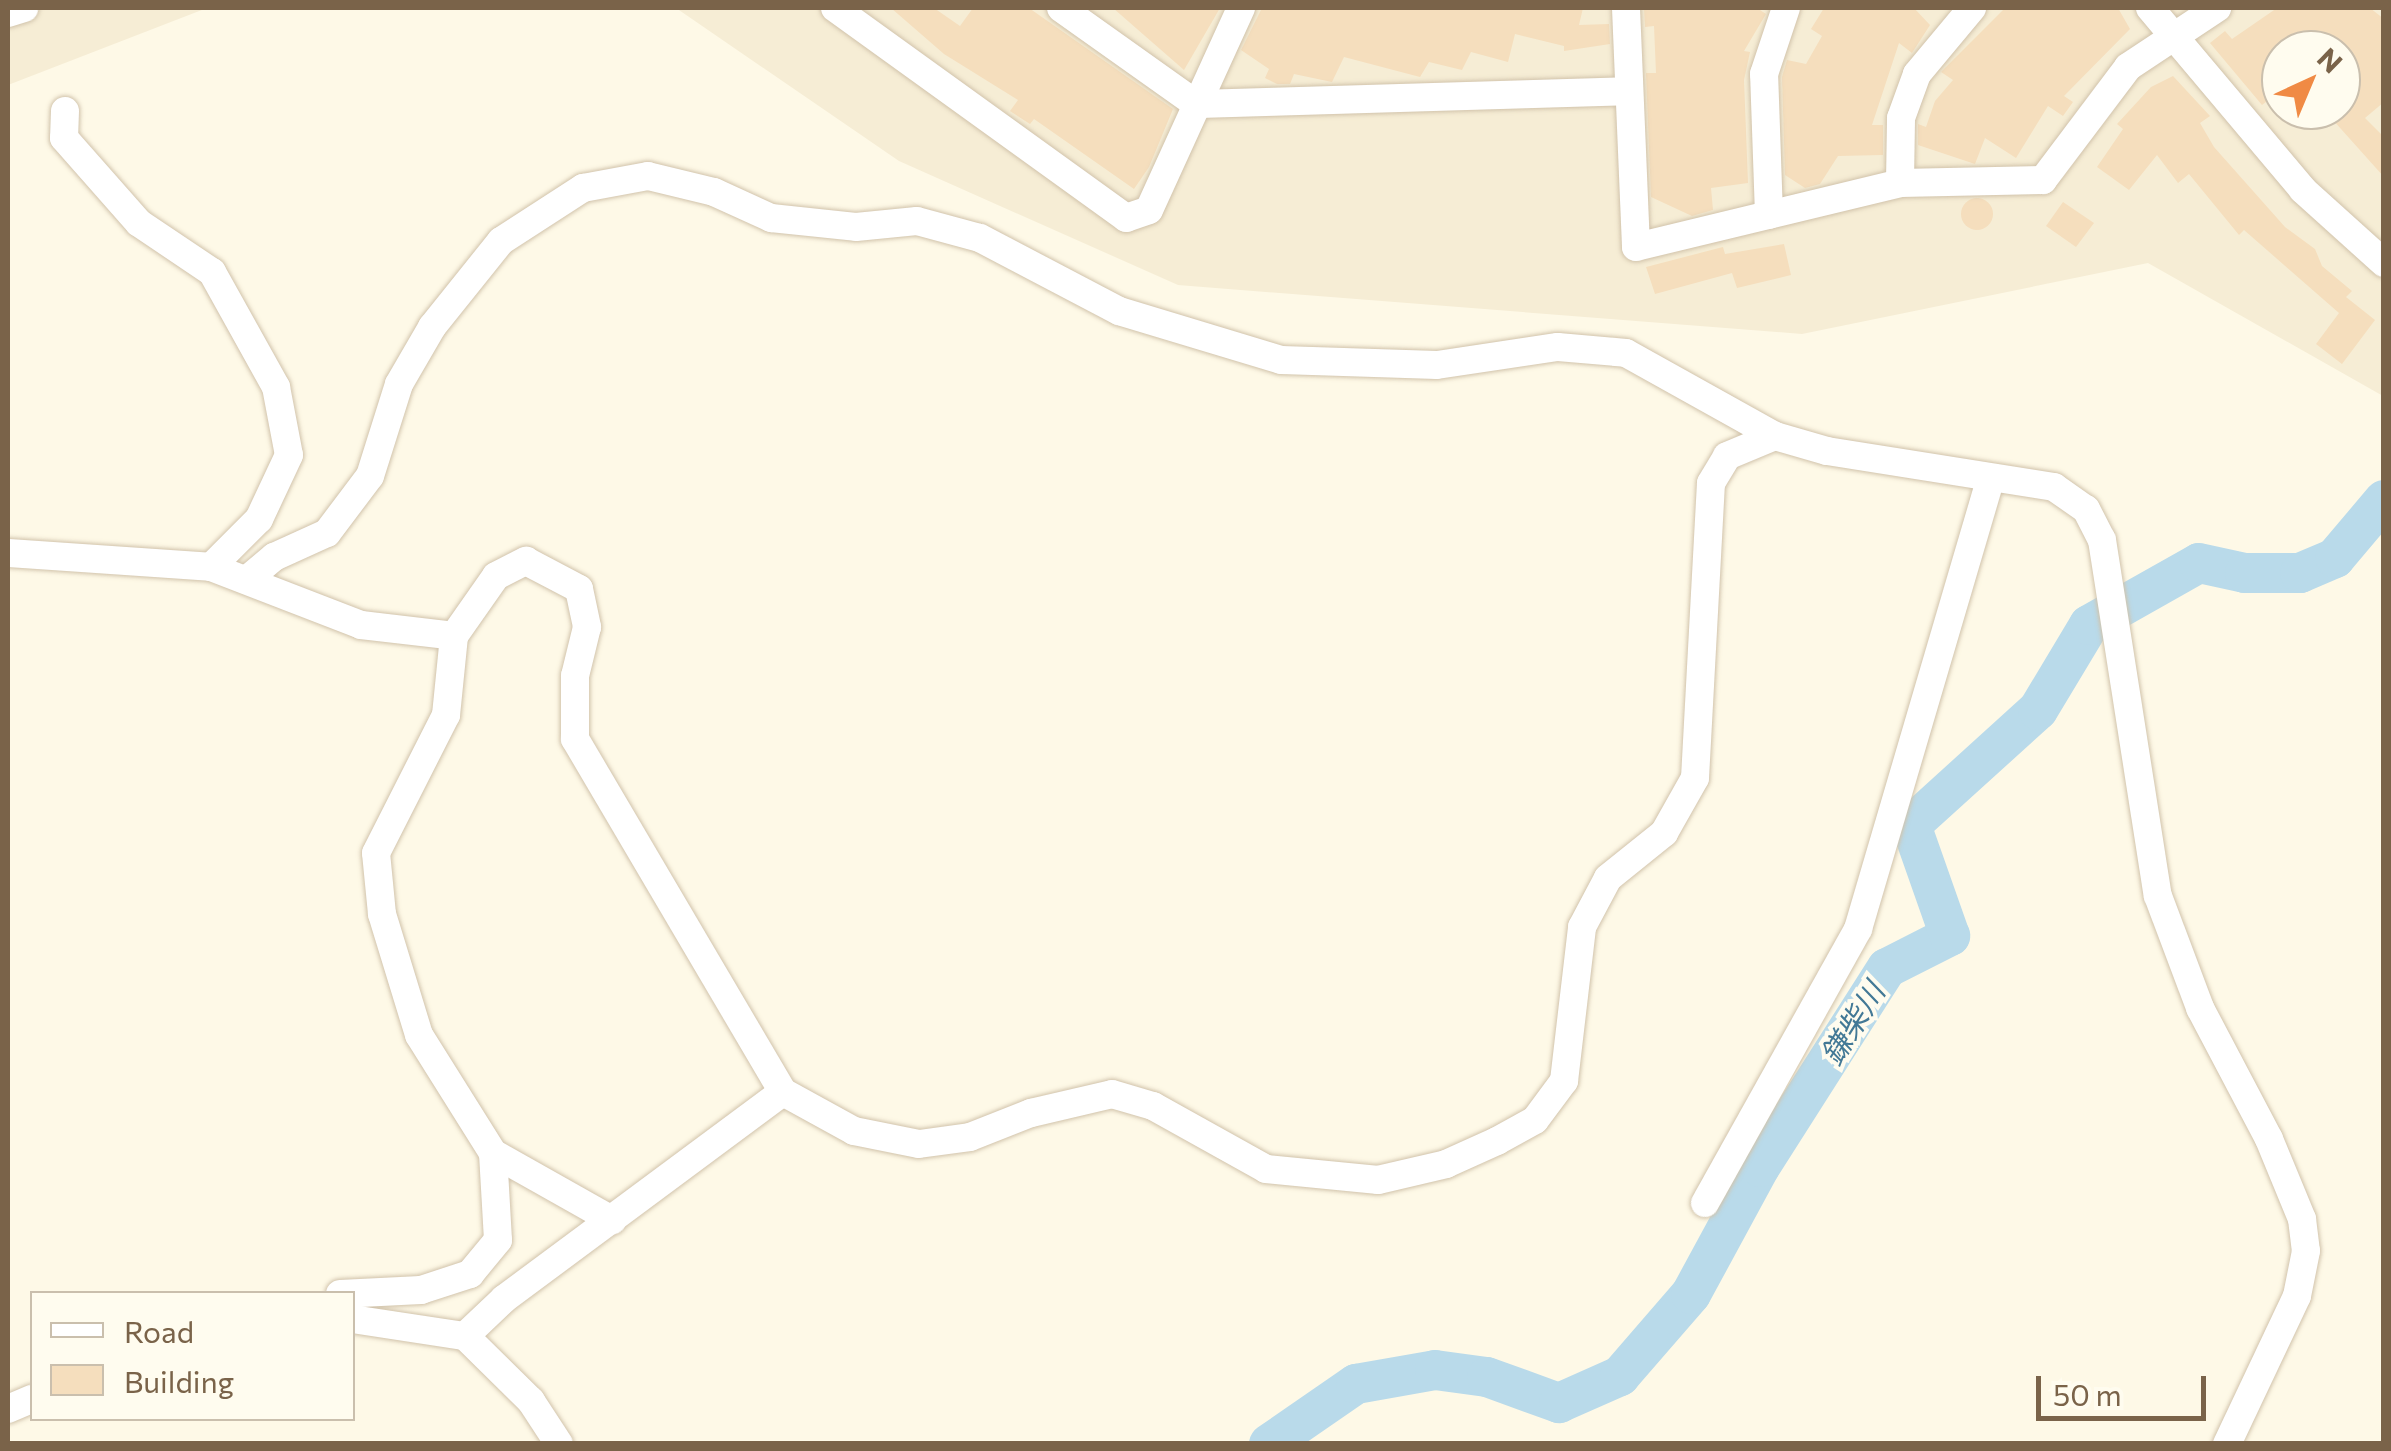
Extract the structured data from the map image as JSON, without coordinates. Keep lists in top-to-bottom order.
{
  "water": ["鎌柴川"],
  "legend": ["Road", "Building"],
  "scale_bar": "50 m",
  "north": "top right"
}
